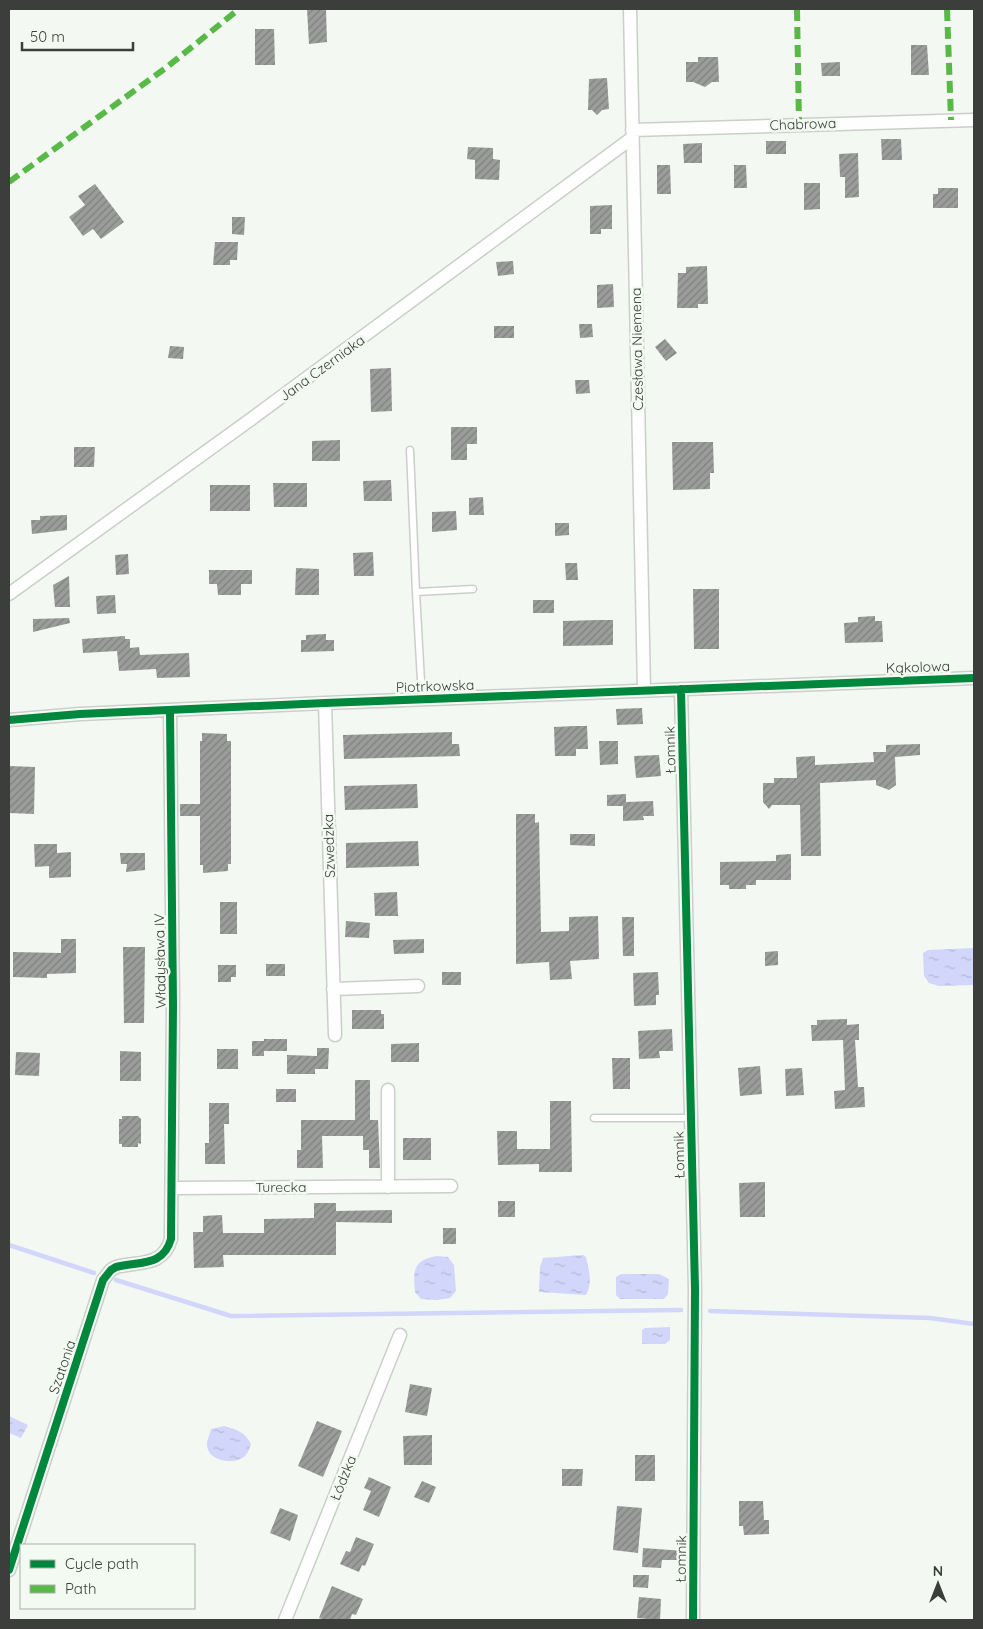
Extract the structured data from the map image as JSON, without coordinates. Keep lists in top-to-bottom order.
{
  "streets": {
    "street": [
      "Chabrowa",
      "Czesława Niemena",
      "Jana Czerniaka",
      "Kąkolowa",
      "Piotrkowska",
      "Łomnik",
      "Szwedzka",
      "Władysława IV",
      "Turecka",
      "Szatonia",
      "Łódzka"
    ]
  },
  "crossings": [
    ["Chabrowa", "Czesława Niemena"],
    ["Chabrowa", "Jana Czerniaka"],
    ["Czesława Niemena", "Jana Czerniaka"],
    ["Czesława Niemena", "Piotrkowska"],
    ["Kąkolowa", "Piotrkowska"],
    ["Piotrkowska", "Łomnik"],
    ["Piotrkowska", "Szwedzka"],
    ["Piotrkowska", "Władysława IV"],
    ["Władysława IV", "Turecka"],
    ["Władysława IV", "Szatonia"]
  ],
  "legend": ["Cycle path", "Path"],
  "scale_bar": "50 m",
  "north": "top"
}
